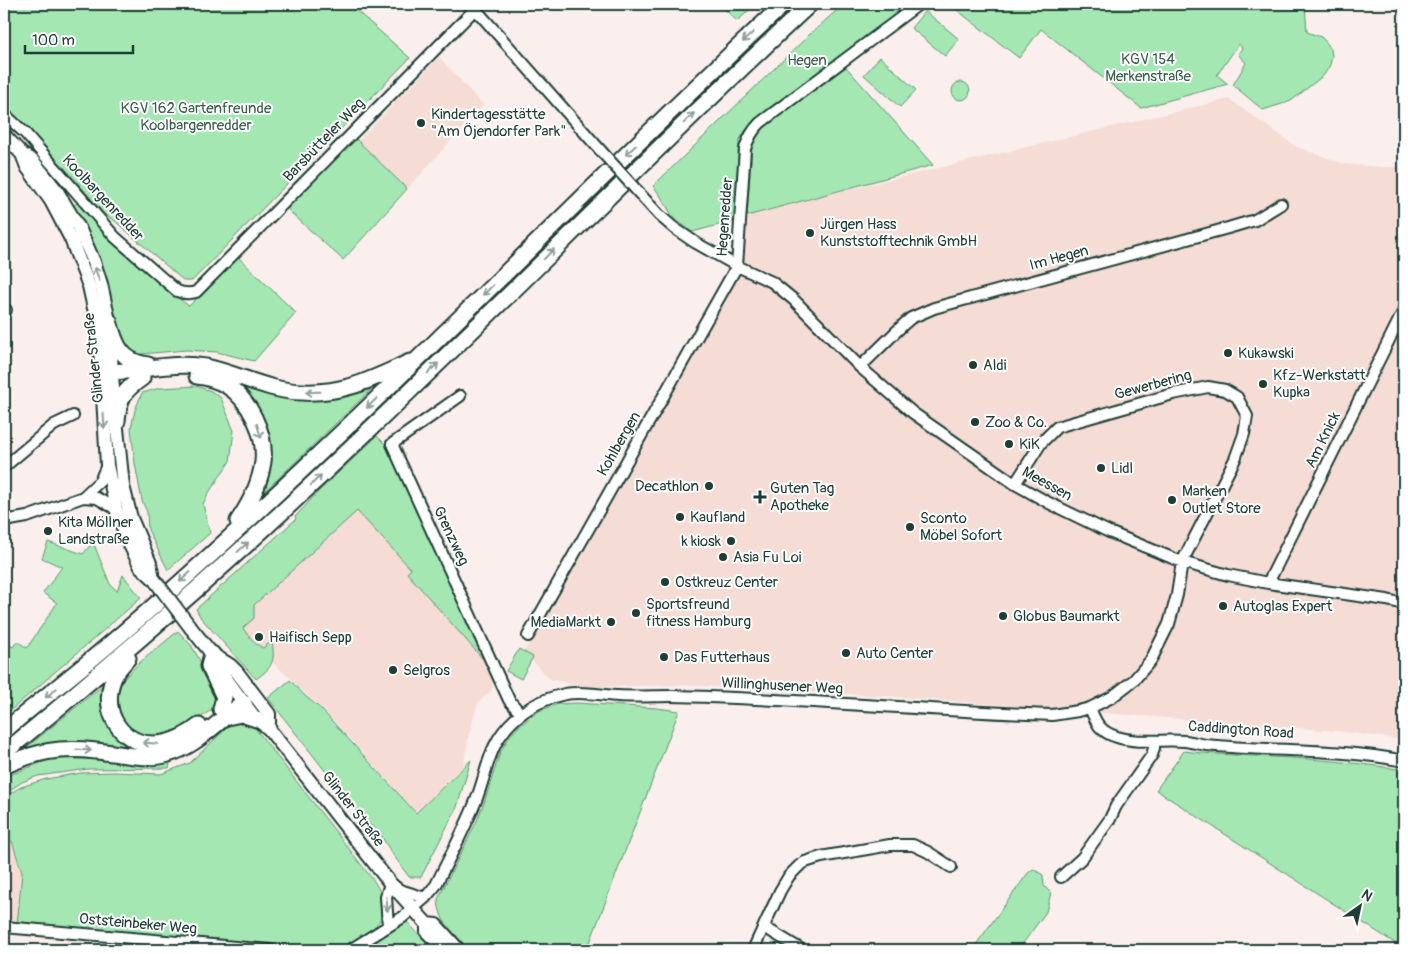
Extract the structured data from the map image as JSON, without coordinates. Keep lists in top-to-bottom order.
{
  "streets": {
    "main road": ["Glinder Straße"],
    "street": [
      "Barsbütteler Weg",
      "Koolbargenredder",
      "Hegenredder",
      "Im Hegen",
      "Gewerbering",
      "Am Knick",
      "Kohlbergen",
      "Meessen",
      "Grenzweg",
      "Willinghusener Weg",
      "Caddington Road",
      "Oststeinbeker Weg"
    ]
  },
  "crossings": [
    ["Barsbütteler Weg", "Koolbargenredder"],
    ["Barsbütteler Weg", "Hegenredder"],
    ["Hegenredder", "Kohlbergen"],
    ["Hegenredder", "Meessen"],
    ["Im Hegen", "Meessen"],
    ["Glinder Straße", "Willinghusener Weg"],
    ["Gewerbering", "Meessen"],
    ["Gewerbering", "Willinghusener Weg"],
    ["Am Knick", "Meessen"],
    ["Kohlbergen", "Meessen"],
    ["Meessen", "Willinghusener Weg"],
    ["Grenzweg", "Willinghusener Weg"],
    ["Willinghusener Weg", "Caddington Road"]
  ],
  "parks": ["KGV 154 Merkenstraße", "Hegen", "KGV 162 Gartenfreunde Koolbargenredder"],
  "places": {
    "other": [
      "Kindertagesstätte \"Am Öjendorfer Park\"",
      "Jürgen Hass Kunststofftechnik GmbH",
      "Kukawski",
      "Aldi",
      "Kfz-Werkstatt Kupka",
      "Zoo & Co.",
      "KiK",
      "Lidl",
      "Decathlon",
      "Marken Outlet Store",
      "Kaufland",
      "Sconto Möbel Sofort",
      "Kita Möllner Landstraße",
      "k kiosk",
      "Asia Fu Loi",
      "Ostkreuz Center",
      "Autoglas Expert",
      "Sportsfreund fitness Hamburg",
      "Globus Baumarkt",
      "MediaMarkt",
      "Haifisch Sepp",
      "Auto Center",
      "Das Futterhaus",
      "Selgros"
    ],
    "health": ["Guten Tag Apotheke"]
  },
  "scale_bar": "100 m",
  "north": "top right"
}
